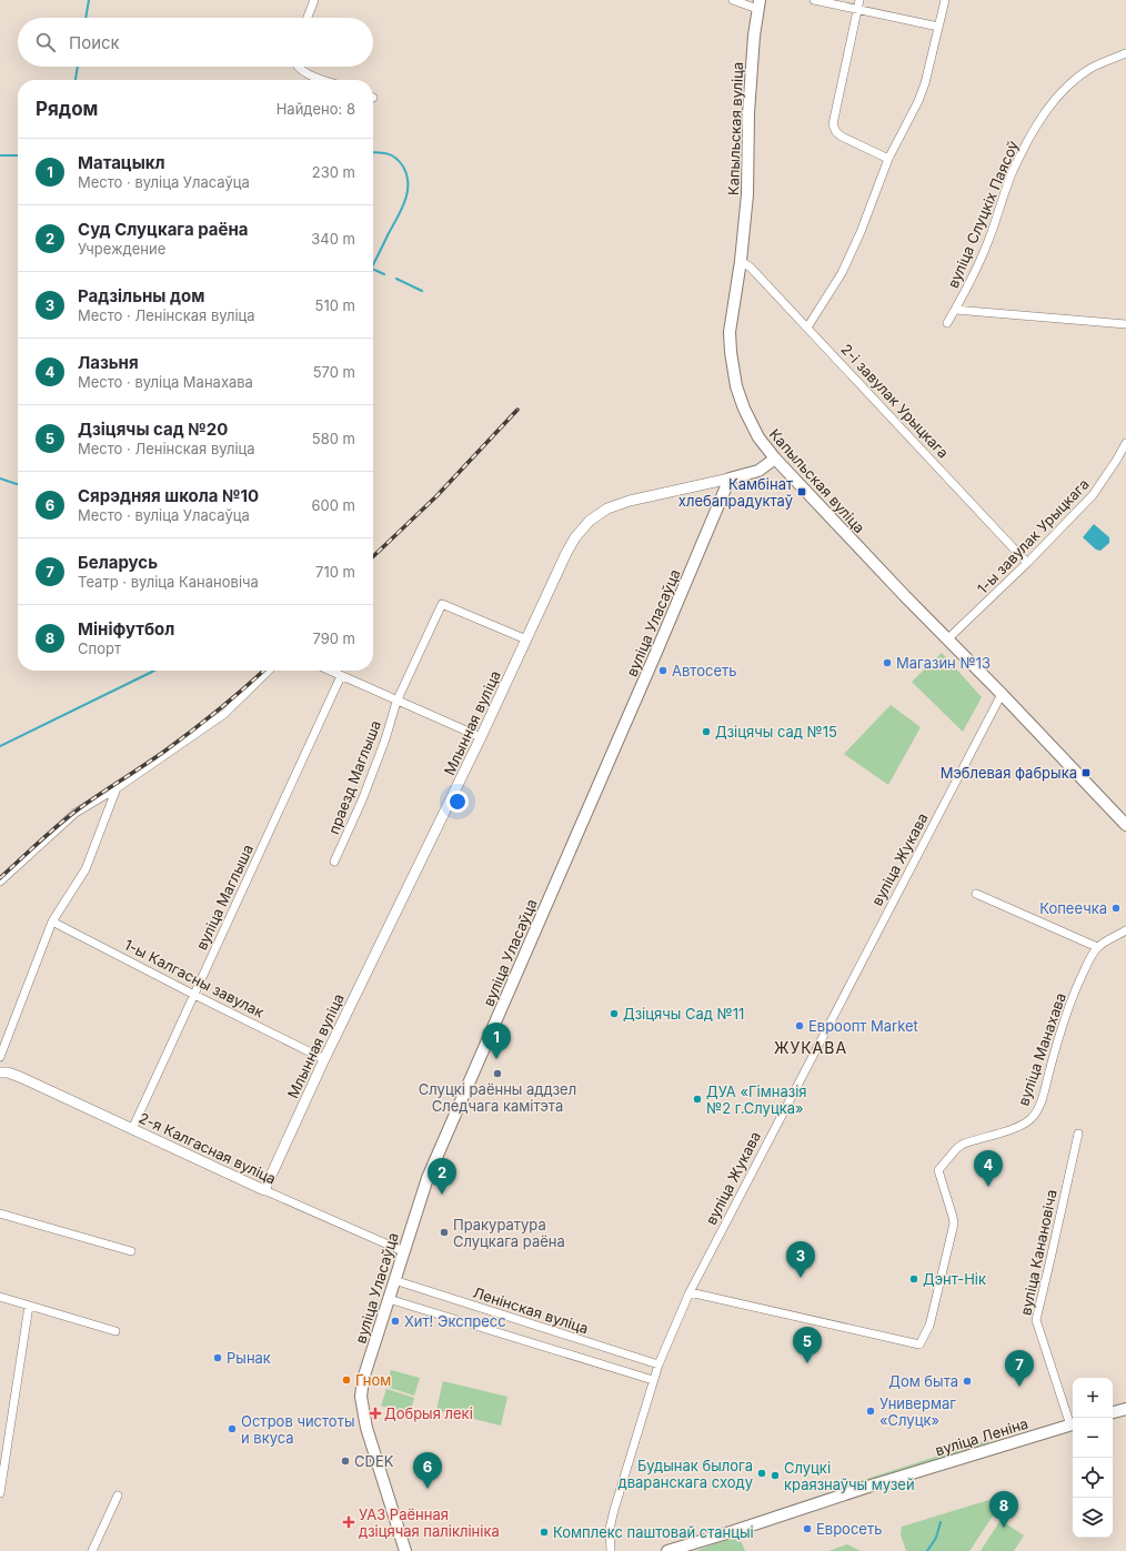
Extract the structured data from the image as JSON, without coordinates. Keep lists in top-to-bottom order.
{
  "streets": {
    "main road": [
      "Капыльская вуліца",
      "вуліца Уласаўца",
      "Млынная вуліца",
      "вуліца Леніна"
    ],
    "street": [
      "вуліца Слуцкіх Паясоў",
      "2-і завулак Урыцкага",
      "1-ы завулак Урыцкага",
      "праезд Маглыша",
      "вуліца Жукава",
      "вуліца Маглыша",
      "1-ы Калгасны завулак",
      "вуліца Манахава",
      "2-я Калгасная вуліца",
      "вуліца Канановіча",
      "Ленінская вуліца"
    ]
  },
  "crossings": [
    ["Капыльская вуліца", "2-і завулак Урыцкага"],
    ["Капыльская вуліца", "1-ы завулак Урыцкага"],
    ["Капыльская вуліца", "Млынная вуліца"],
    ["Капыльская вуліца", "вуліца Жукава"],
    ["2-і завулак Урыцкага", "1-ы завулак Урыцкага"],
    ["вуліца Уласаўца", "Млынная вуліца"],
    ["вуліца Уласаўца", "2-я Калгасная вуліца"],
    ["вуліца Уласаўца", "Ленінская вуліца"],
    ["Млынная вуліца", "праезд Маглыша"],
    ["Млынная вуліца", "1-ы Калгасны завулак"],
    ["Млынная вуліца", "2-я Калгасная вуліца"],
    ["вуліца Жукава", "вуліца Манахава"],
    ["вуліца Жукава", "Ленінская вуліца"],
    ["вуліца Маглыша", "1-ы Калгасны завулак"],
    ["вуліца Маглыша", "2-я Калгасная вуліца"]
  ],
  "districts": ["ЖУКАВА"],
  "places": {
    "transit": ["Камбінат хлебапрадуктаў", "Мэблевая фабрыка"],
    "other": [
      "Магазин №13",
      "Автосеть",
      "Дзіцячы сад №15",
      "Копеечка",
      "Дзіцячы Сад №11",
      "Евроопт Market",
      "Слуцкі раённы аддзел Следчага камітэта",
      "ДУА «Гімназія №2 г.Слуцка»",
      "Пракуратура Слуцкага раёна",
      "Дэнт-Нік",
      "Хит! Экспресс",
      "Рынак",
      "Гном",
      "Дом быта",
      "Универмаг «Слуцк»",
      "Остров чистоты и вкуса",
      "CDEK",
      "Будынак былога дваранскага сходу",
      "Слуцкі краязнаўчы музей",
      "Евросеть",
      "Комплекс паштовай станцыі"
    ],
    "health": ["Добрыя лекі", "УАЗ Раённая дзіцячая паліклініка"]
  },
  "page": {
    "search": "Поиск",
    "heading": ["Рядом", "Найдено: 8"],
    "list": [
      {
        "mark": "1",
        "name": "Матацыкл",
        "note": "Место · вуліца Уласаўца",
        "value": "230 m"
      },
      {
        "mark": "2",
        "name": "Суд Слуцкага раёна",
        "note": "Учреждение",
        "value": "340 m"
      },
      {
        "mark": "3",
        "name": "Радзільны дом",
        "note": "Место · Ленінская вуліца",
        "value": "510 m"
      },
      {
        "mark": "4",
        "name": "Лазьня",
        "note": "Место · вуліца Манахава",
        "value": "570 m"
      },
      {
        "mark": "5",
        "name": "Дзіцячы сад №20",
        "note": "Место · Ленінская вуліца",
        "value": "580 m"
      },
      {
        "mark": "6",
        "name": "Сярэдняя школа №10",
        "note": "Место · вуліца Уласаўца",
        "value": "600 m"
      },
      {
        "mark": "7",
        "name": "Беларусь",
        "note": "Театр · вуліца Канановіча",
        "value": "710 m"
      },
      {
        "mark": "8",
        "name": "Мініфутбол",
        "note": "Спорт",
        "value": "790 m"
      }
    ],
    "pins": [
      "1",
      "4",
      "2",
      "3",
      "5",
      "7",
      "6",
      "8"
    ],
    "map_buttons": ["+", "−"]
  }
}
